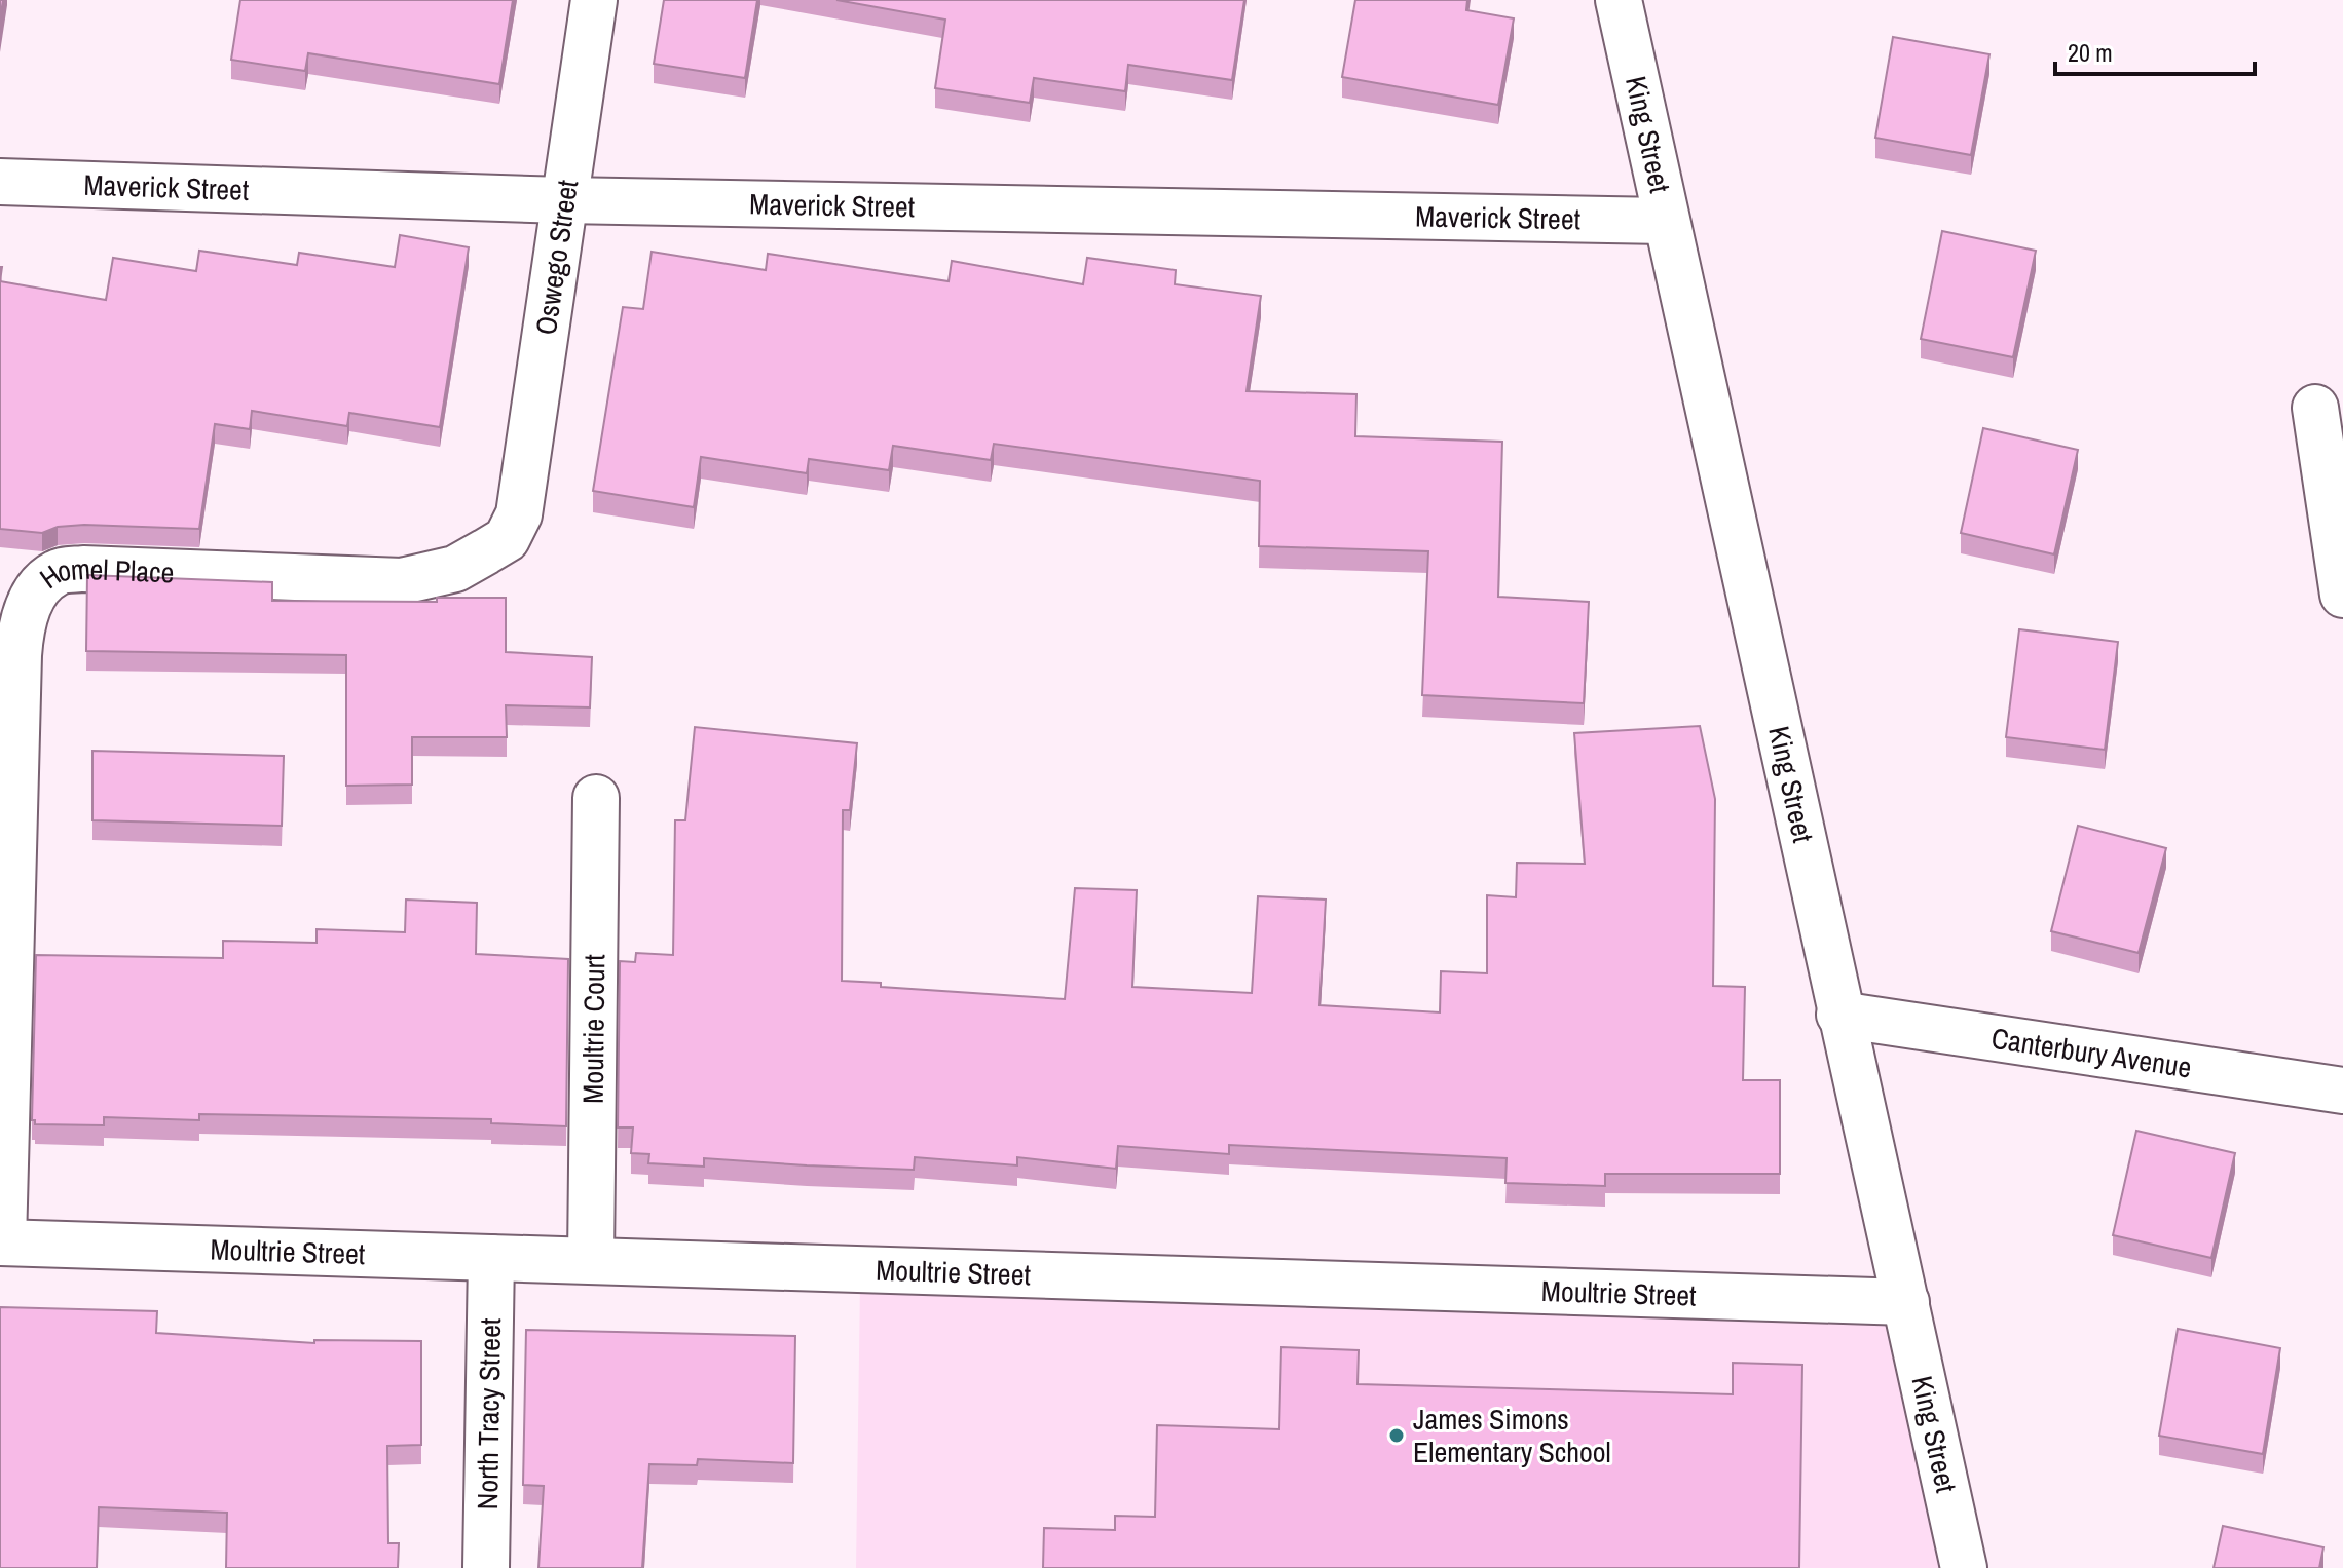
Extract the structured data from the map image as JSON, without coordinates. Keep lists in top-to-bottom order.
{
  "streets": {
    "street": [
      "King Street",
      "Maverick Street",
      "Oswego Street",
      "Homel Place",
      "Moultrie Court",
      "Canterbury Avenue",
      "Moultrie Street",
      "North Tracy Street"
    ]
  },
  "crossings": [
    ["King Street", "Maverick Street"],
    ["King Street", "Canterbury Avenue"],
    ["King Street", "Moultrie Street"],
    ["Maverick Street", "Oswego Street"],
    ["Oswego Street", "Homel Place"],
    ["Homel Place", "Moultrie Street"],
    ["Moultrie Court", "Moultrie Street"],
    ["Moultrie Street", "North Tracy Street"]
  ],
  "places": ["James Simons Elementary School"],
  "scale_bar": "20 m"
}
